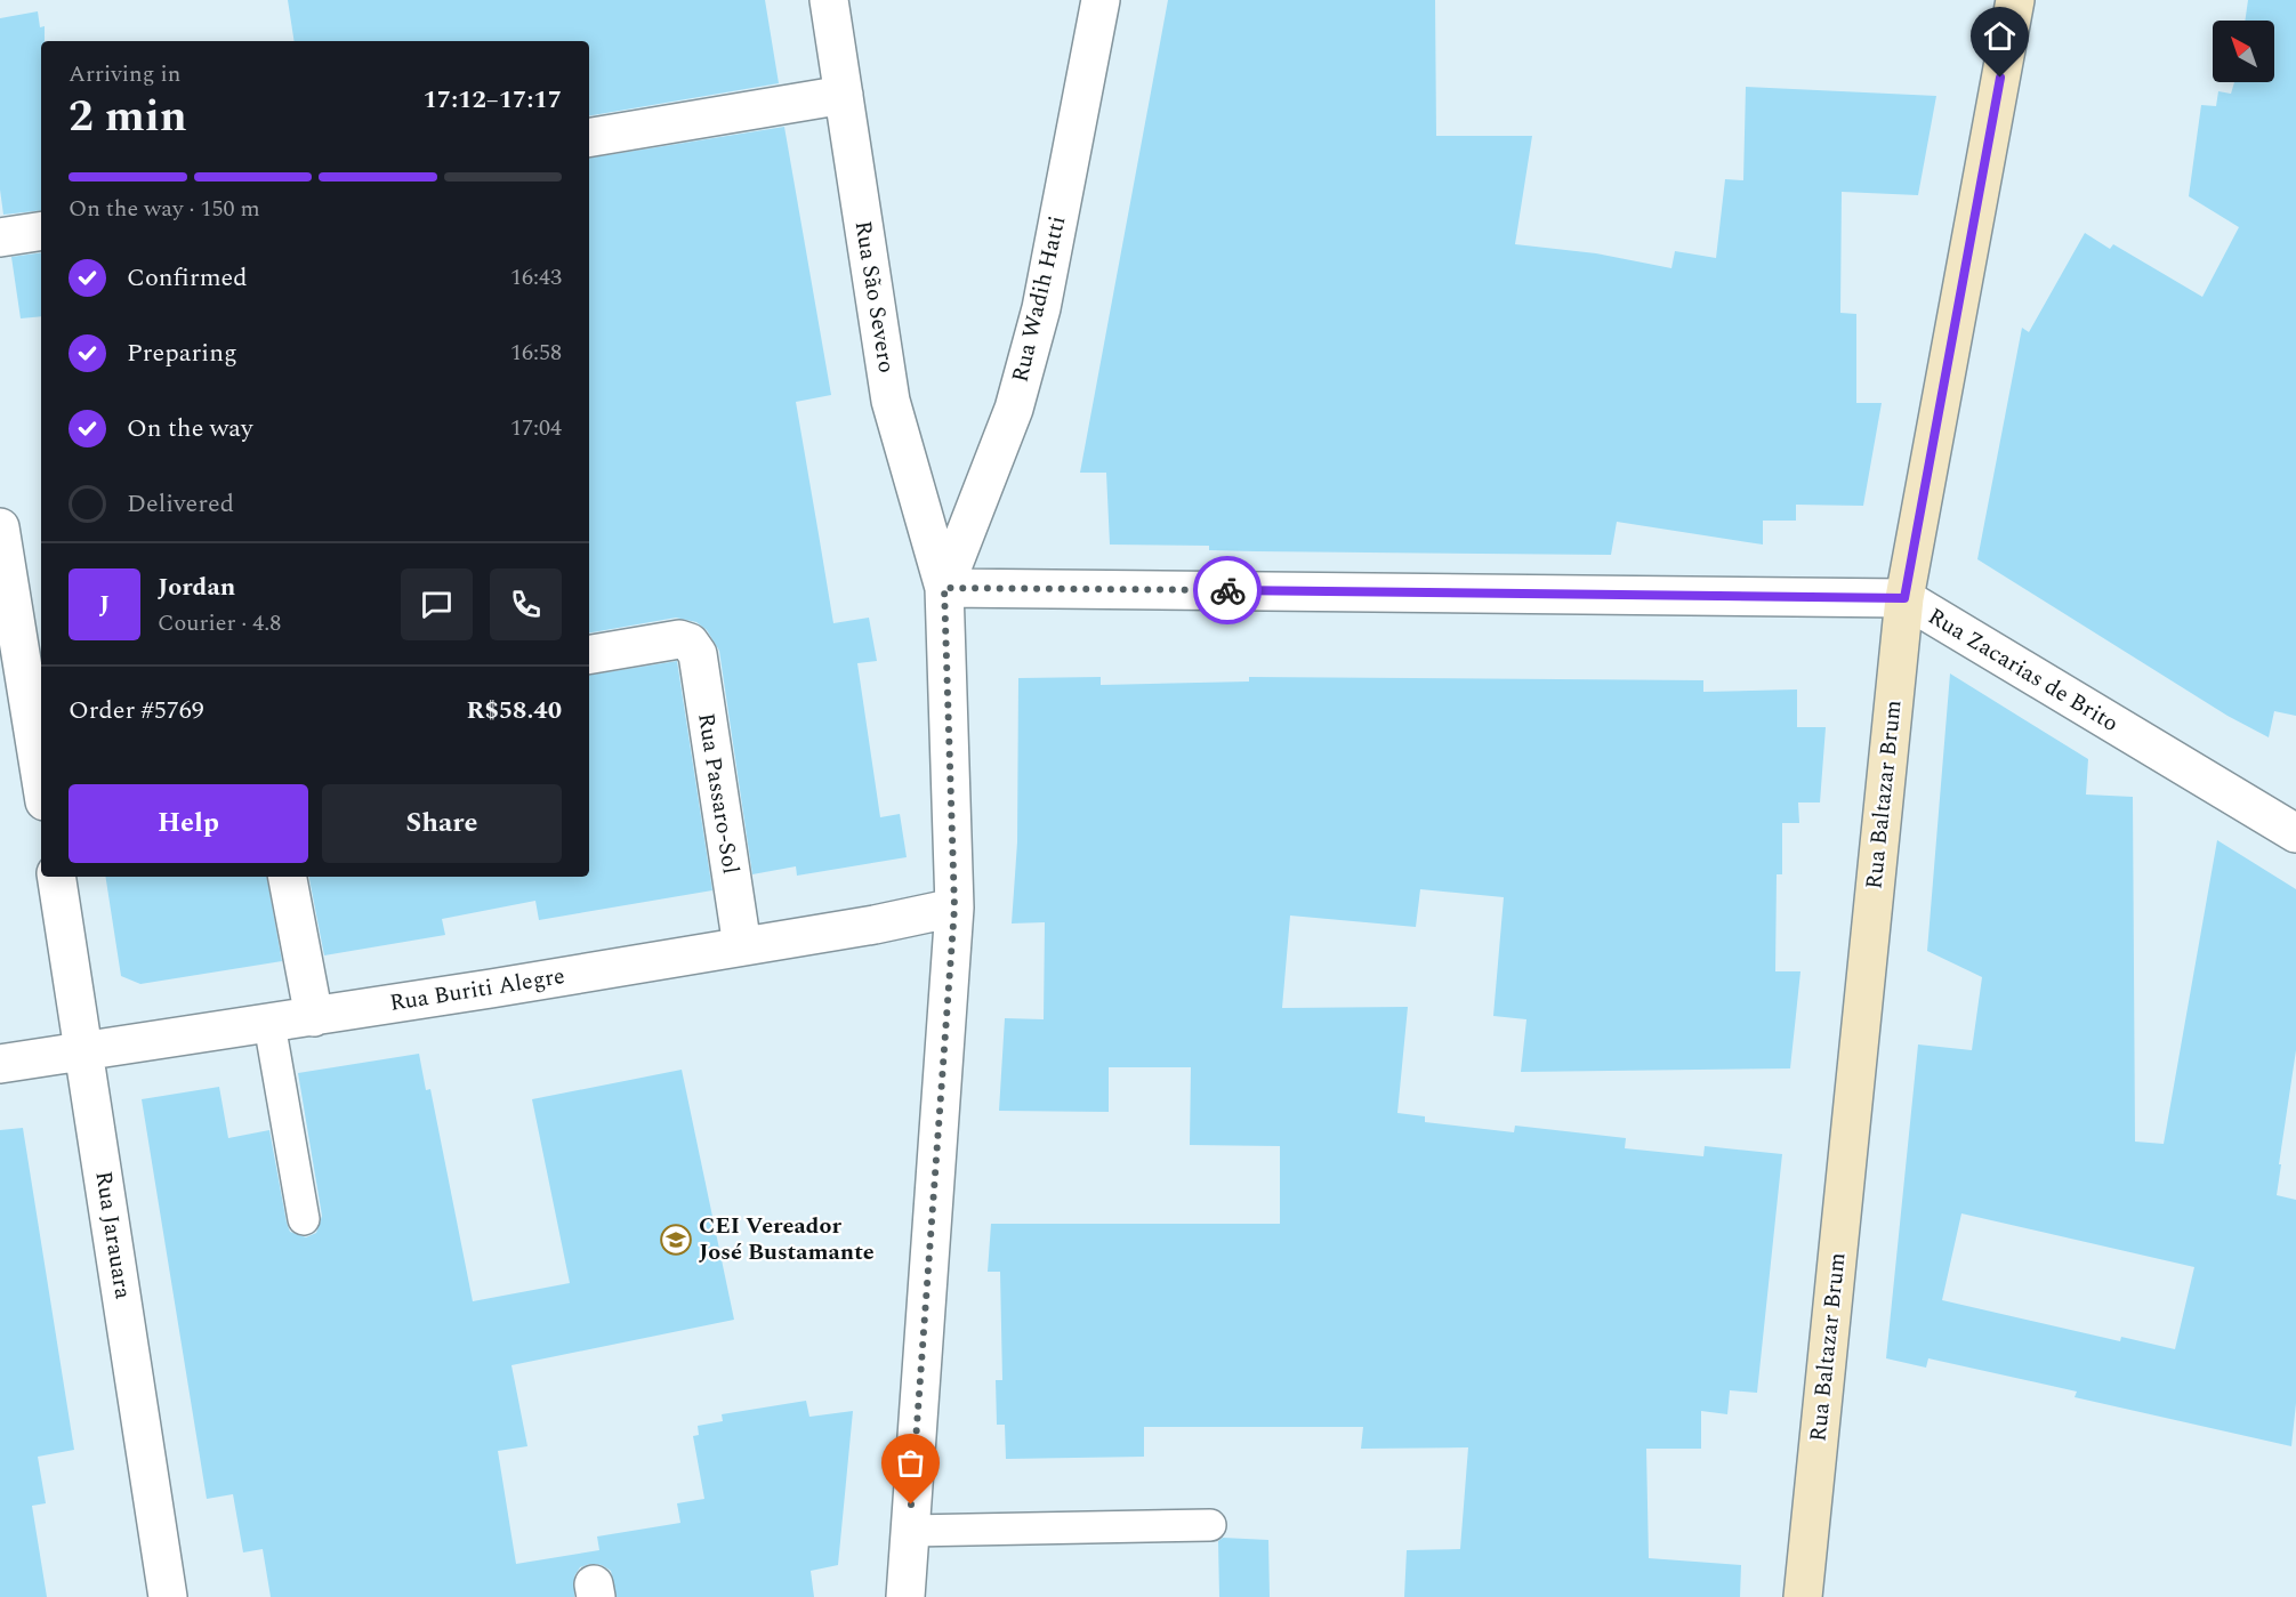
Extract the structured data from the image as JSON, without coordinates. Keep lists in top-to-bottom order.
{
  "streets": {
    "street": [
      "Rua São Severo",
      "Rua Wadih Hatti",
      "Rua Zacarias de Brito",
      "Rua Passaro-Sol",
      "Rua Baltazar Brum",
      "Rua Buriti Alegre",
      "Rua Jarauara"
    ]
  },
  "crossings": [
    ["Rua São Severo", "Rua Wadih Hatti"],
    ["Rua São Severo", "Rua Zacarias de Brito"],
    ["Rua Wadih Hatti", "Rua Zacarias de Brito"],
    ["Rua Zacarias de Brito", "Rua Baltazar Brum"],
    ["Rua Passaro-Sol", "Rua Buriti Alegre"],
    ["Rua Buriti Alegre", "Rua Jarauara"]
  ],
  "places": {
    "school or university": ["CEI Vereador José Bustamante"]
  },
  "north": "top left",
  "page": {
    "heading": ["2 min", "Arriving in", "17:12–17:17"],
    "panel": [
      "Jordan",
      "Courier · 4.8",
      "Order #5769",
      "R$58.40"
    ],
    "bar": "On the way · 150 m",
    "list": [
      ["Confirmed", "16:43"],
      ["Preparing", "16:58"],
      ["On the way", "17:04"],
      "Delivered"
    ],
    "round": "J",
    "buttons": ["Help", "Share"]
  }
}
